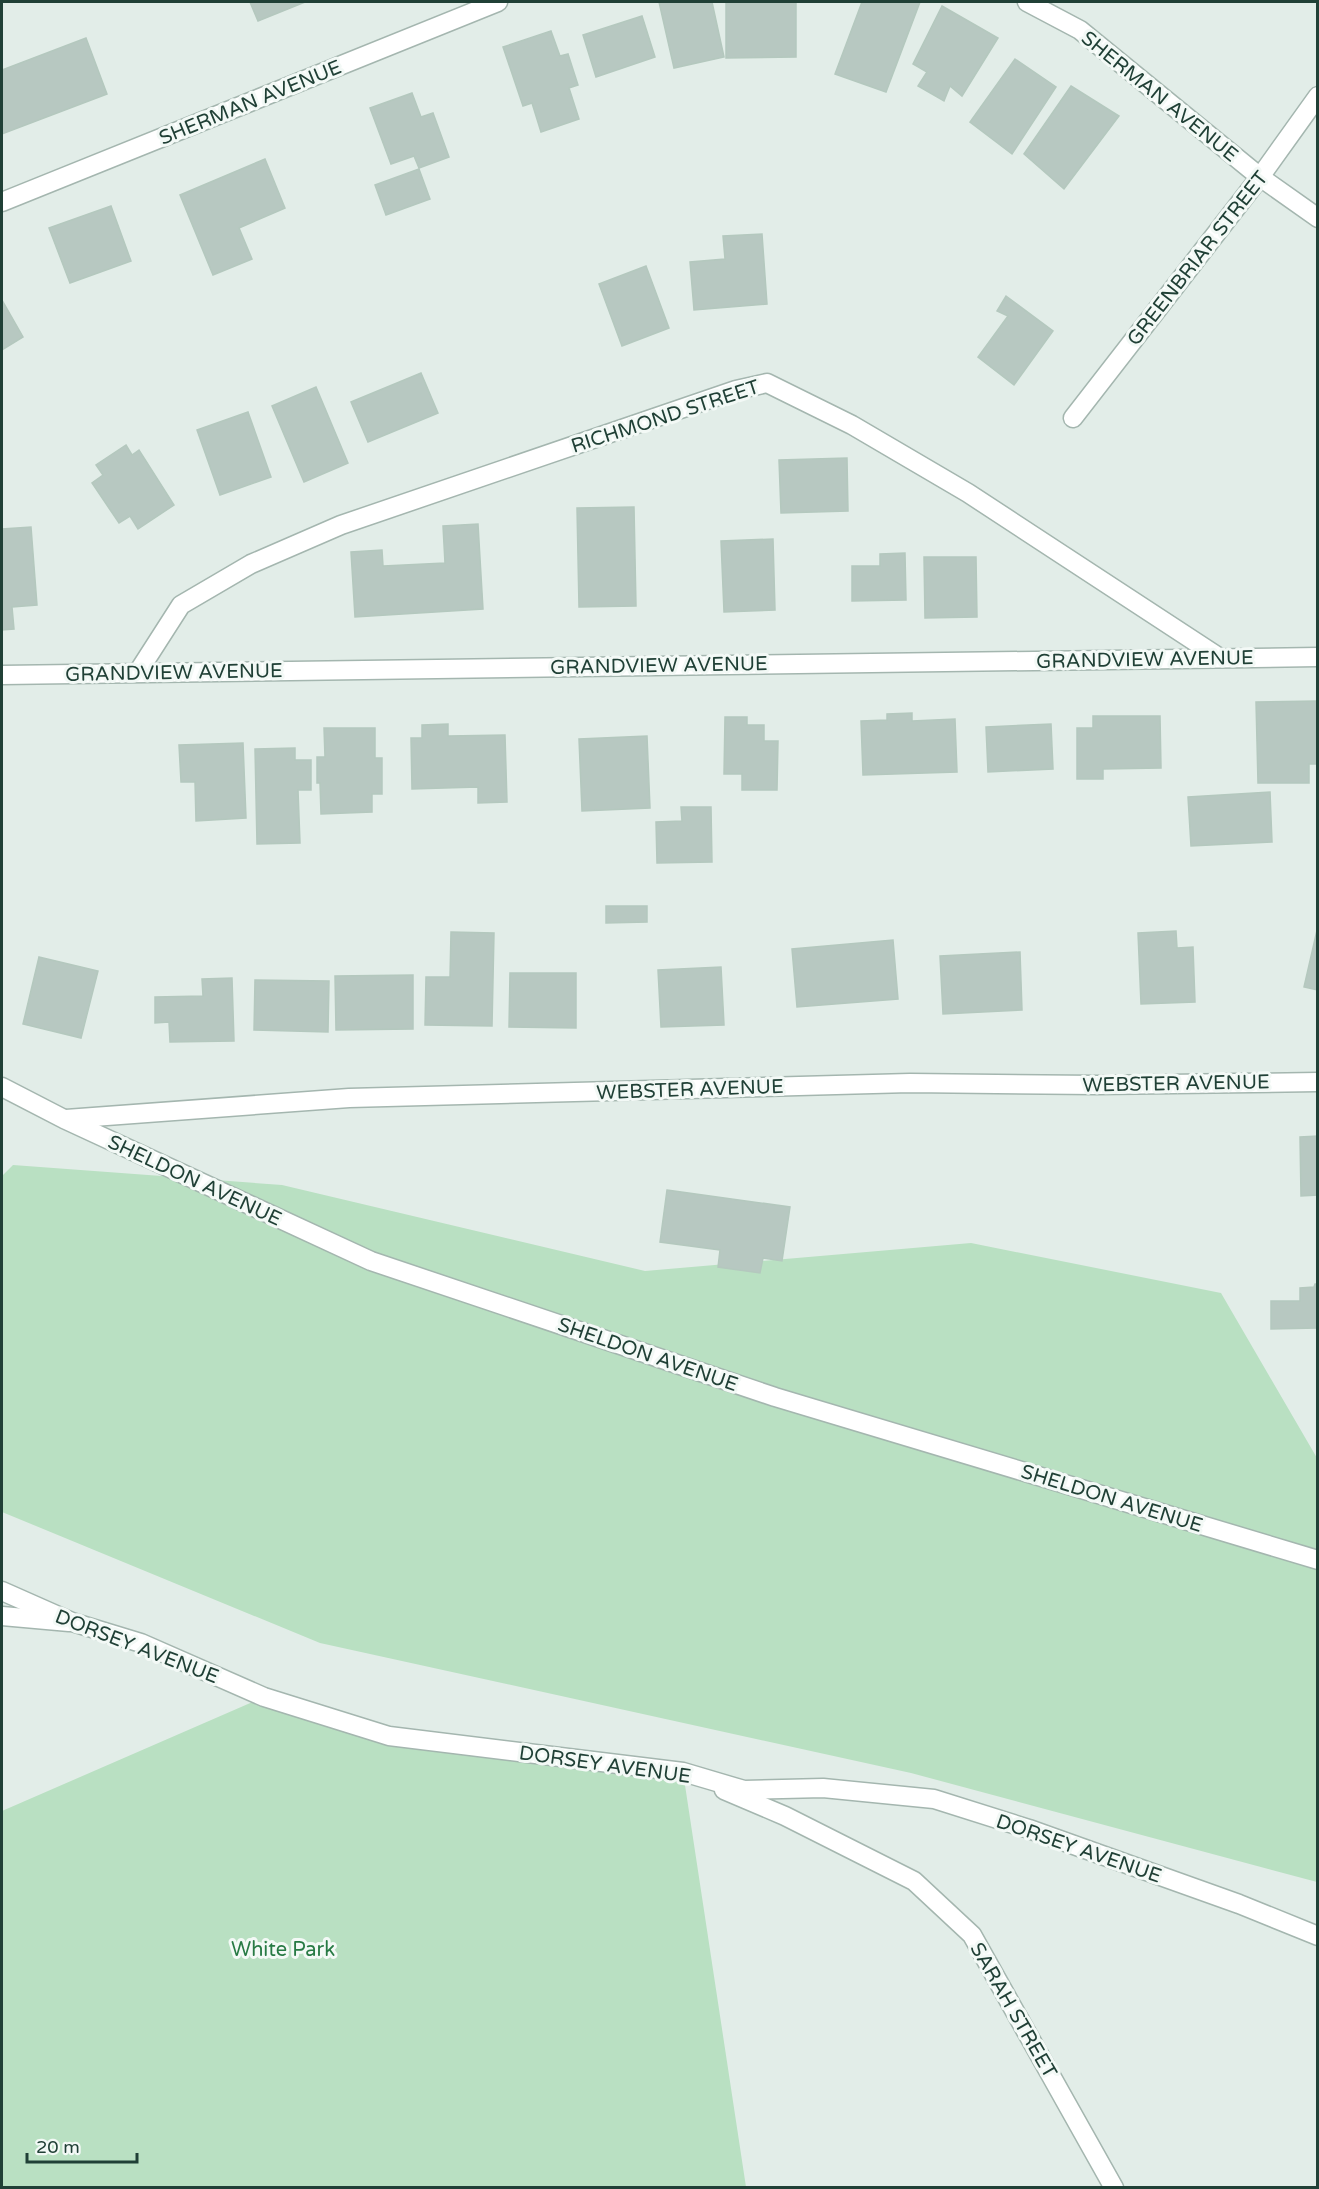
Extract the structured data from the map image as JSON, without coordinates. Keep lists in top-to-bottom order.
{
  "streets": {
    "street": [
      "SHERMAN AVENUE",
      "GREENBRIAR STREET",
      "RICHMOND STREET",
      "GRANDVIEW AVENUE",
      "WEBSTER AVENUE",
      "SHELDON AVENUE",
      "DORSEY AVENUE",
      "SARAH STREET"
    ]
  },
  "crossings": [
    ["SHERMAN AVENUE", "GREENBRIAR STREET"],
    ["RICHMOND STREET", "GRANDVIEW AVENUE"],
    ["WEBSTER AVENUE", "SHELDON AVENUE"],
    ["DORSEY AVENUE", "SARAH STREET"]
  ],
  "parks": ["White Park"],
  "scale_bar": "20 m"
}
